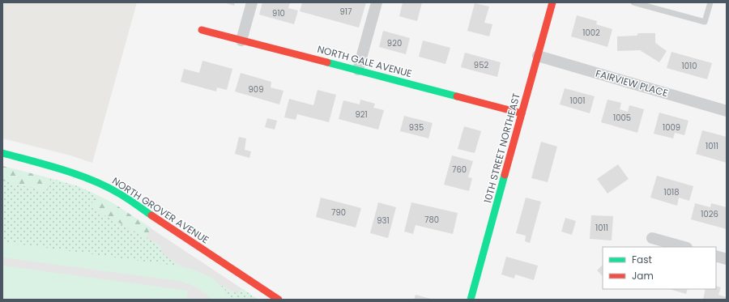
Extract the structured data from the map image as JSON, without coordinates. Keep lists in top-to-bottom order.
{
  "streets": {
    "street": [
      "NORTH GALE AVENUE",
      "FAIRVIEW PLACE",
      "10TH STREET NORTHEAST",
      "NORTH GROVER AVENUE"
    ]
  },
  "crossings": [
    ["NORTH GALE AVENUE", "10TH STREET NORTHEAST"],
    ["FAIRVIEW PLACE", "10TH STREET NORTHEAST"]
  ],
  "house_numbers": [
    "917",
    "910",
    "1002",
    "920",
    "952",
    "1010",
    "909",
    "1001",
    "921",
    "1005",
    "935",
    "1009",
    "1011",
    "760",
    "1018",
    "790",
    "1026",
    "780",
    "931",
    "1011"
  ],
  "legend": ["Fast", "Jam"]
}
